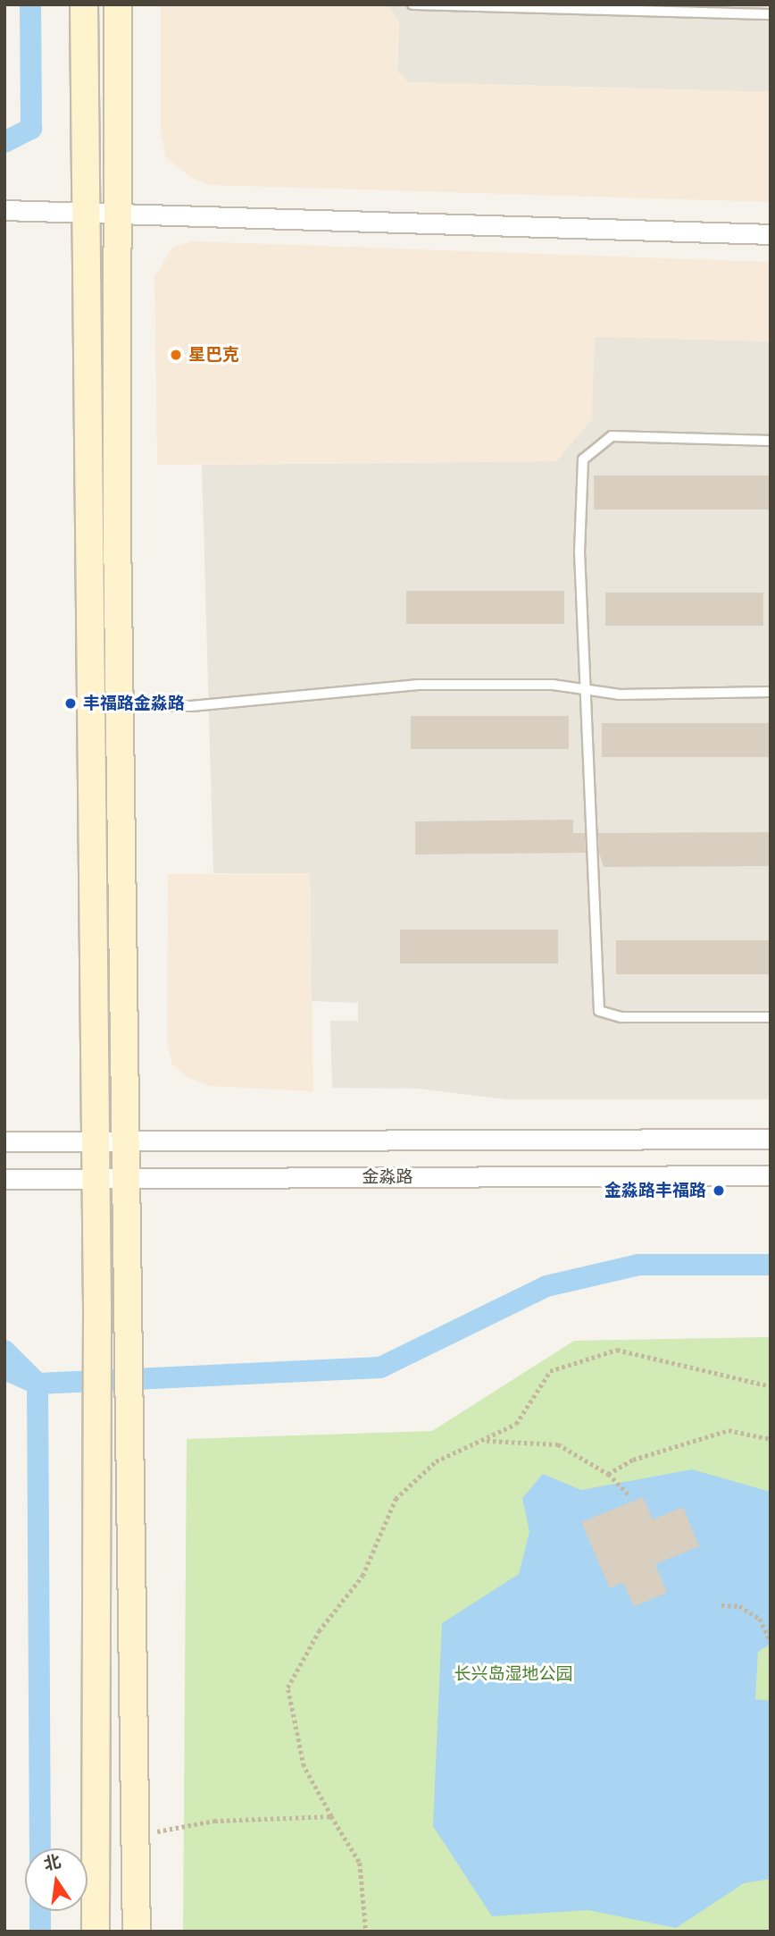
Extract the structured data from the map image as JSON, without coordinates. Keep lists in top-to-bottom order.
{
  "streets": {
    "street": ["金淼路"]
  },
  "parks": ["长兴岛湿地公园"],
  "places": ["星巴克", "丰福路金淼路", "金淼路丰福路"],
  "north": "top"
}
